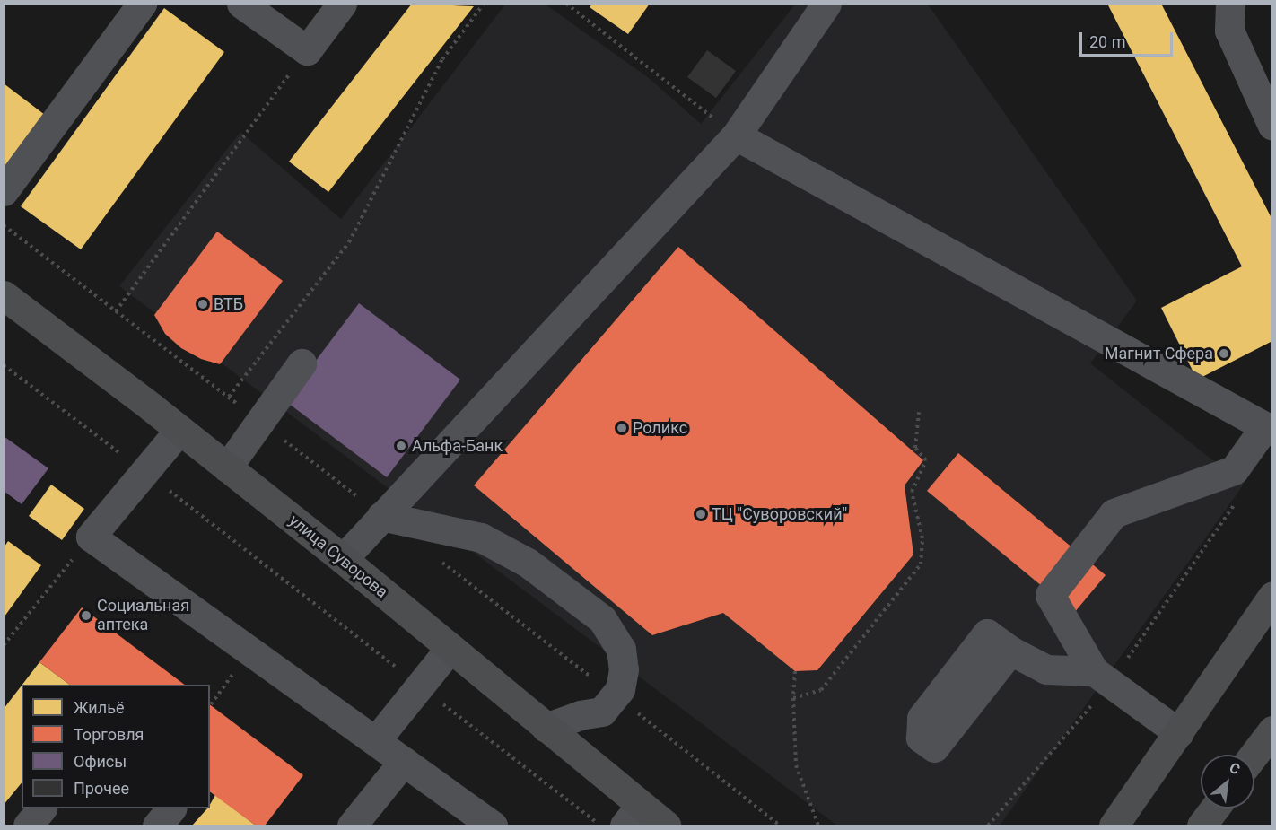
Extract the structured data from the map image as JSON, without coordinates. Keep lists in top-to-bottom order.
{
  "streets": {
    "main road": ["улица Суворова"]
  },
  "places": [
    "ВТБ",
    "Магнит Сфера",
    "Роликс",
    "Альфа-Банк",
    "ТЦ \"Суворовский\"",
    "Социальная аптека"
  ],
  "legend": [
    "Жильё",
    "Торговля",
    "Офисы",
    "Прочее"
  ],
  "scale_bar": "20 m",
  "north": "top right"
}
